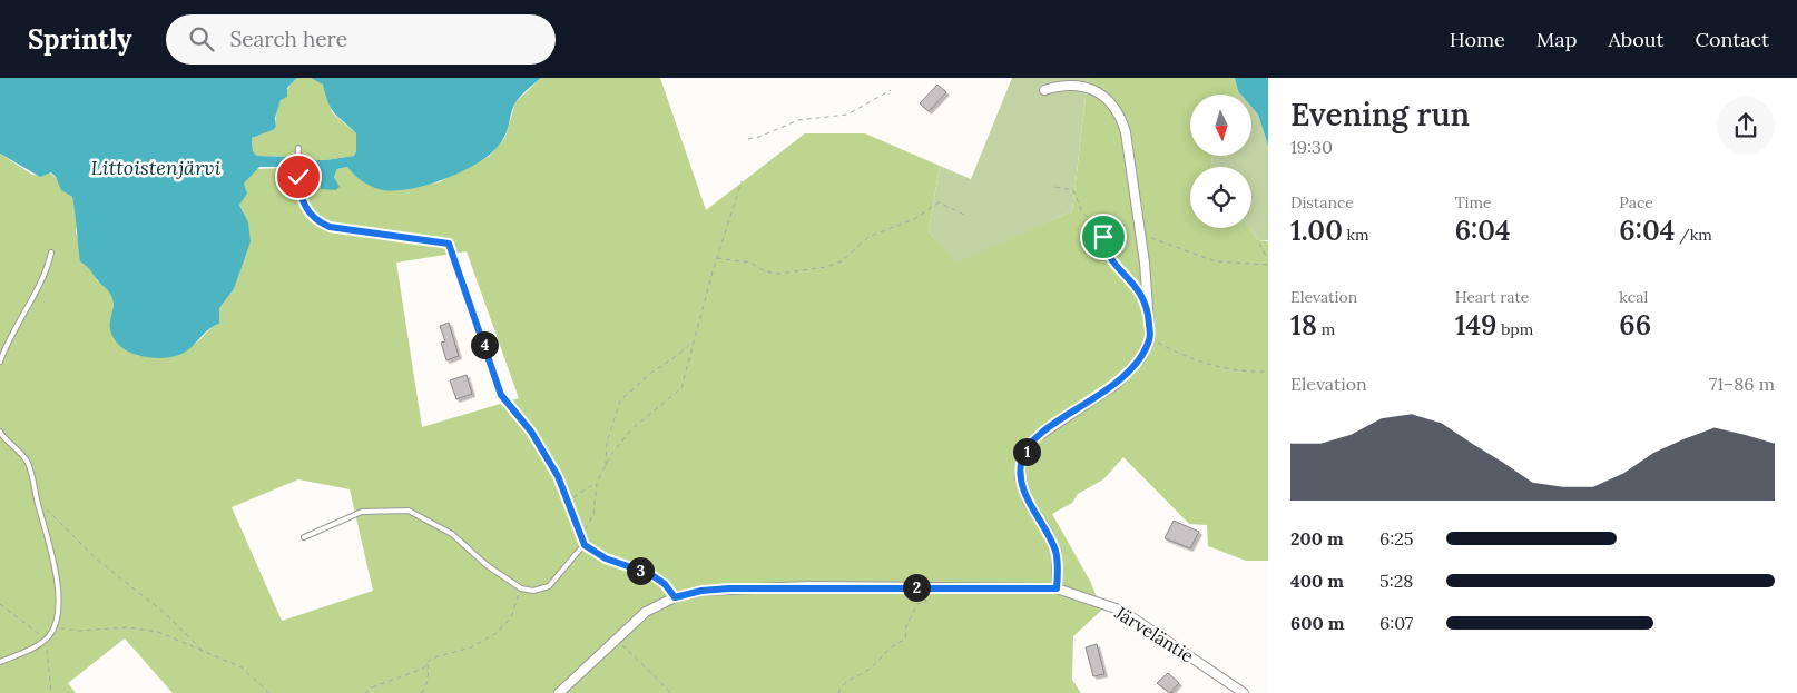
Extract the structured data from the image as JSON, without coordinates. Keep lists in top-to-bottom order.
{
  "streets": {
    "street": ["Järveläntie"]
  },
  "water": ["Littoistenjärvi"],
  "north": "bottom",
  "page": {
    "header": "Sprintly",
    "search": "Search here",
    "nav": [
      "Home",
      "Map",
      "About",
      "Contact"
    ],
    "heading": ["Evening run", "19:30"],
    "stats": [
      ["Distance", "1.00 km"],
      ["Time", "6:04"],
      ["Pace", "6:04 /km"],
      ["Elevation", "18 m"],
      ["Heart rate", "149 bpm"],
      ["kcal", "66"]
    ],
    "pins": [
      "4",
      "1",
      "3",
      "2"
    ],
    "chart": ["Elevation", "71–86 m"],
    "list": [
      {
        "name": "200 m",
        "note": "6:25"
      },
      {
        "name": "400 m",
        "note": "5:28"
      },
      {
        "name": "600 m",
        "note": "6:07"
      }
    ]
  }
}
